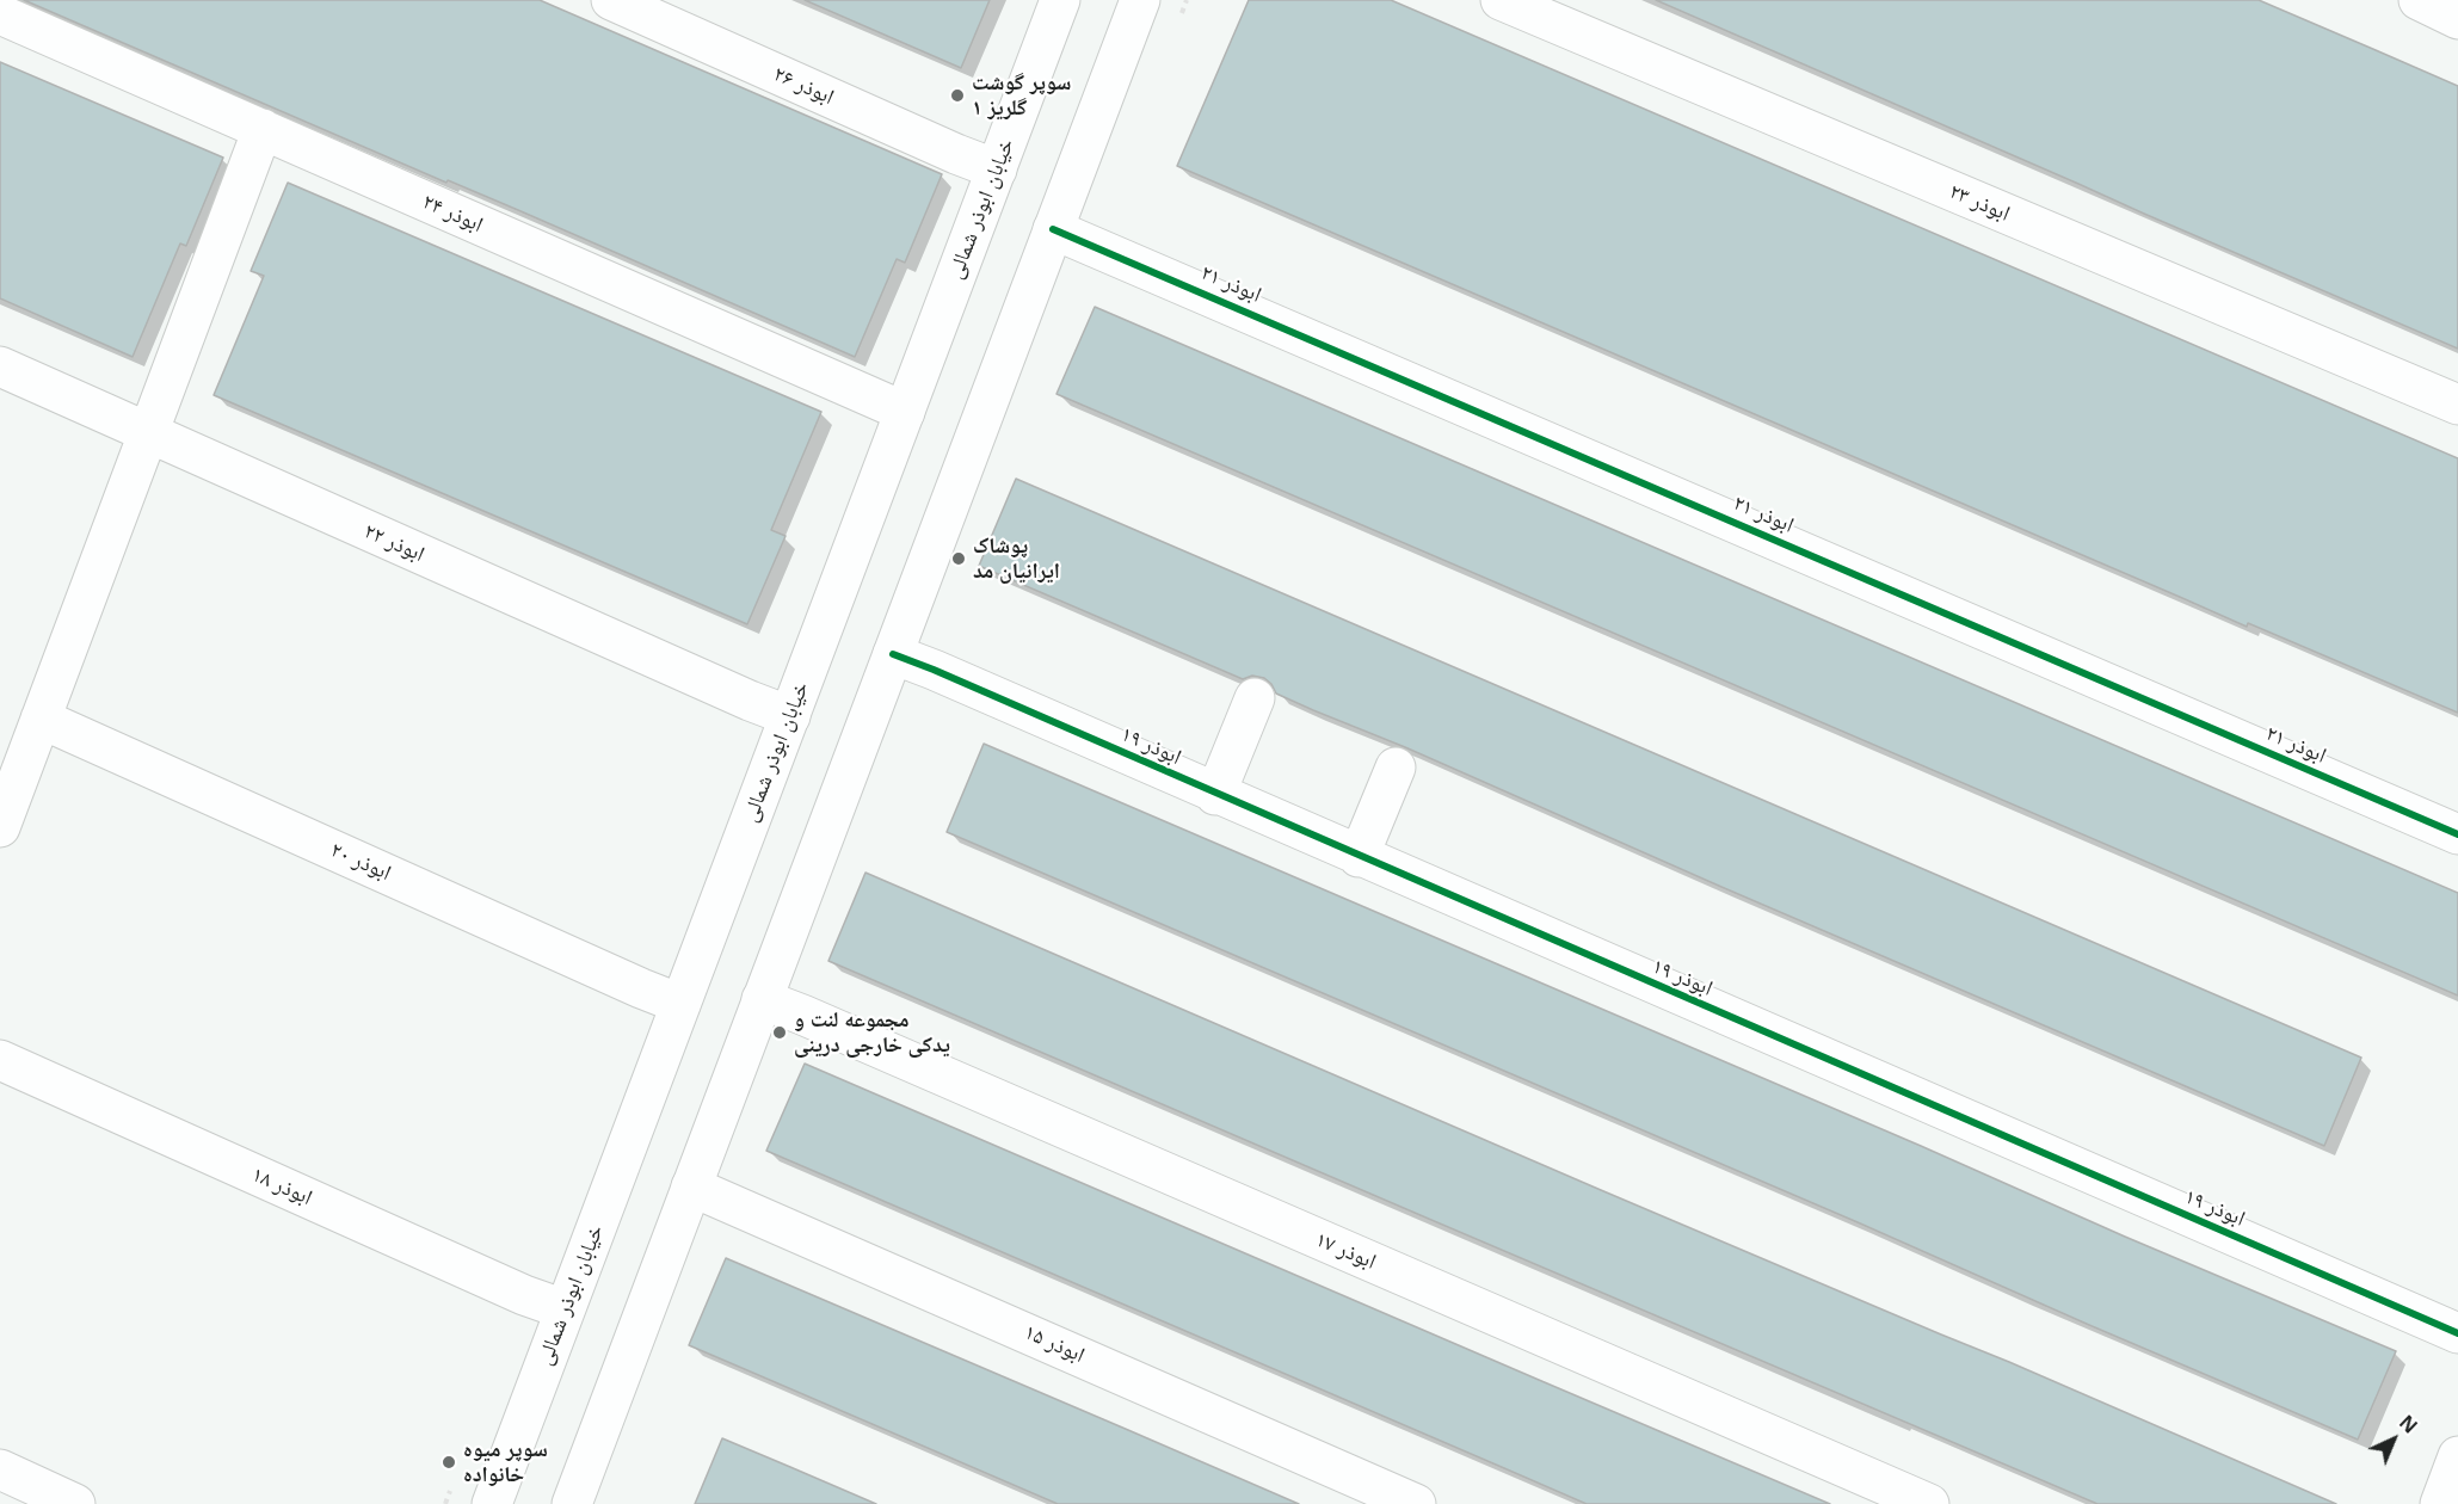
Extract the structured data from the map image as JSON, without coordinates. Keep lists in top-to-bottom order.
{
  "streets": {
    "street": [
      "ابوذر ۲۶",
      "ابوذر ۲۳",
      "خیابان ابوذر شمالی",
      "ابوذر ۲۴",
      "ابوذر ۲۱",
      "ابوذر ۲۲",
      "ابوذر ۱۹",
      "ابوذر ۲۰",
      "ابوذر ۱۸",
      "ابوذر ۱۷",
      "ابوذر ۱۵"
    ]
  },
  "crossings": [
    ["ابوذر ۲۶", "خیابان ابوذر شمالی"],
    ["خیابان ابوذر شمالی", "ابوذر ۲۴"],
    ["خیابان ابوذر شمالی", "ابوذر ۲۲"],
    ["خیابان ابوذر شمالی", "ابوذر ۲۰"],
    ["خیابان ابوذر شمالی", "ابوذر ۱۸"]
  ],
  "places": [
    "سوپر گوشت گلریز ۱",
    "پوشاک ایرانیان مد",
    "مجموعه لنت و یدکی خارجی درینی",
    "سوپر میوه خانواده"
  ],
  "north": "top right"
}
